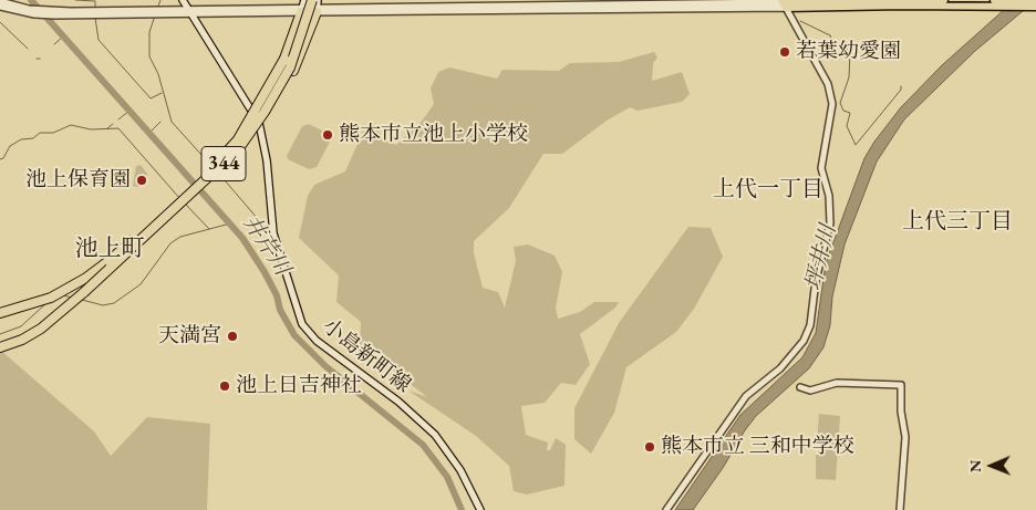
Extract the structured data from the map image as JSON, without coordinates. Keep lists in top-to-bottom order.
{
  "streets": {
    "highway": ["344"],
    "main road": ["小島新町線"]
  },
  "districts": ["上代一丁目", "上代三丁目", "池上町"],
  "water": ["井芹川", "坪井川"],
  "places": [
    "若葉幼愛園",
    "熊本市立池上小学校",
    "池上保育園",
    "天満宮",
    "池上日吉神社",
    "熊本市立 三和中学校"
  ],
  "north": "left"
}
